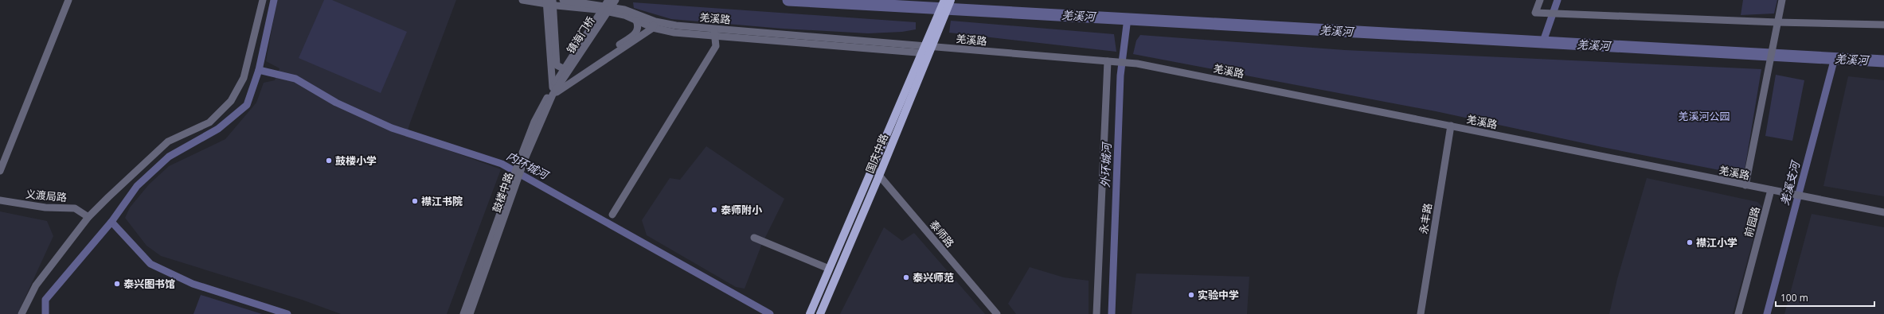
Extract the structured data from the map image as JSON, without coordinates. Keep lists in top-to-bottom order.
{
  "streets": {
    "main road": ["国庆中路"],
    "street": [
      "羌溪路",
      "镇海门桥",
      "鼓楼中路",
      "义渡局路",
      "永丰路",
      "前园路",
      "泰师路"
    ]
  },
  "crossings": [
    ["羌溪路", "国庆中路"],
    ["羌溪路", "永丰路"],
    ["羌溪路", "前园路"],
    ["国庆中路", "泰师路"]
  ],
  "water": [
    "羌溪河",
    "内环城河",
    "外环城河",
    "羌溪支河"
  ],
  "parks": ["羌溪河公园"],
  "places": [
    "鼓楼小学",
    "襟江书院",
    "泰师附小",
    "襟江小学",
    "泰兴师范",
    "泰兴图书馆",
    "实验中学"
  ],
  "scale_bar": "100 m"
}
